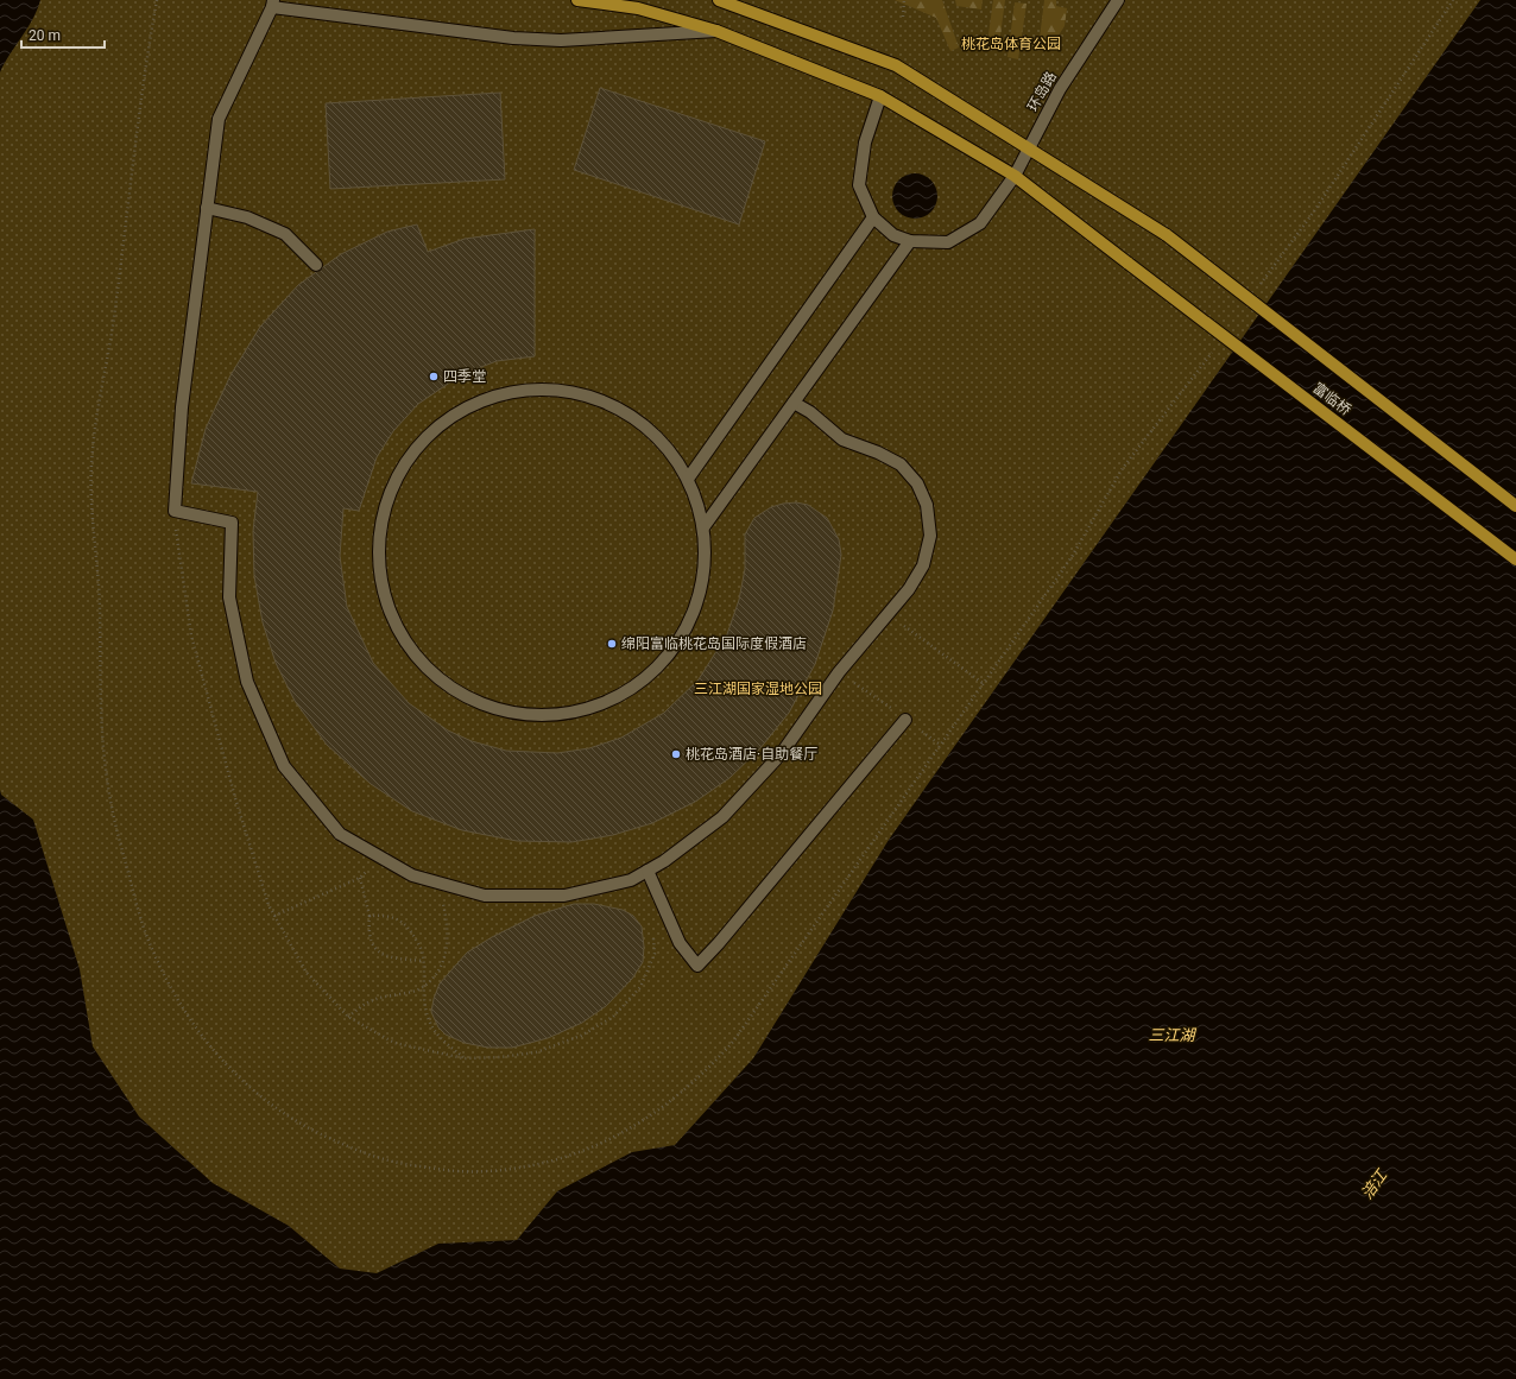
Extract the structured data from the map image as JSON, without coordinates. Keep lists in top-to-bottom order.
{
  "streets": {
    "main road": ["富临桥"],
    "street": ["环岛路"]
  },
  "crossings": [
    ["环岛路", "富临桥"]
  ],
  "water": ["三江湖", "涪江"],
  "parks": ["桃花岛体育公园", "三江湖国家湿地公园"],
  "places": ["四季堂", "绵阳富临桃花岛国际度假酒店", "桃花岛酒店·自助餐厅"],
  "scale_bar": "20 m"
}
